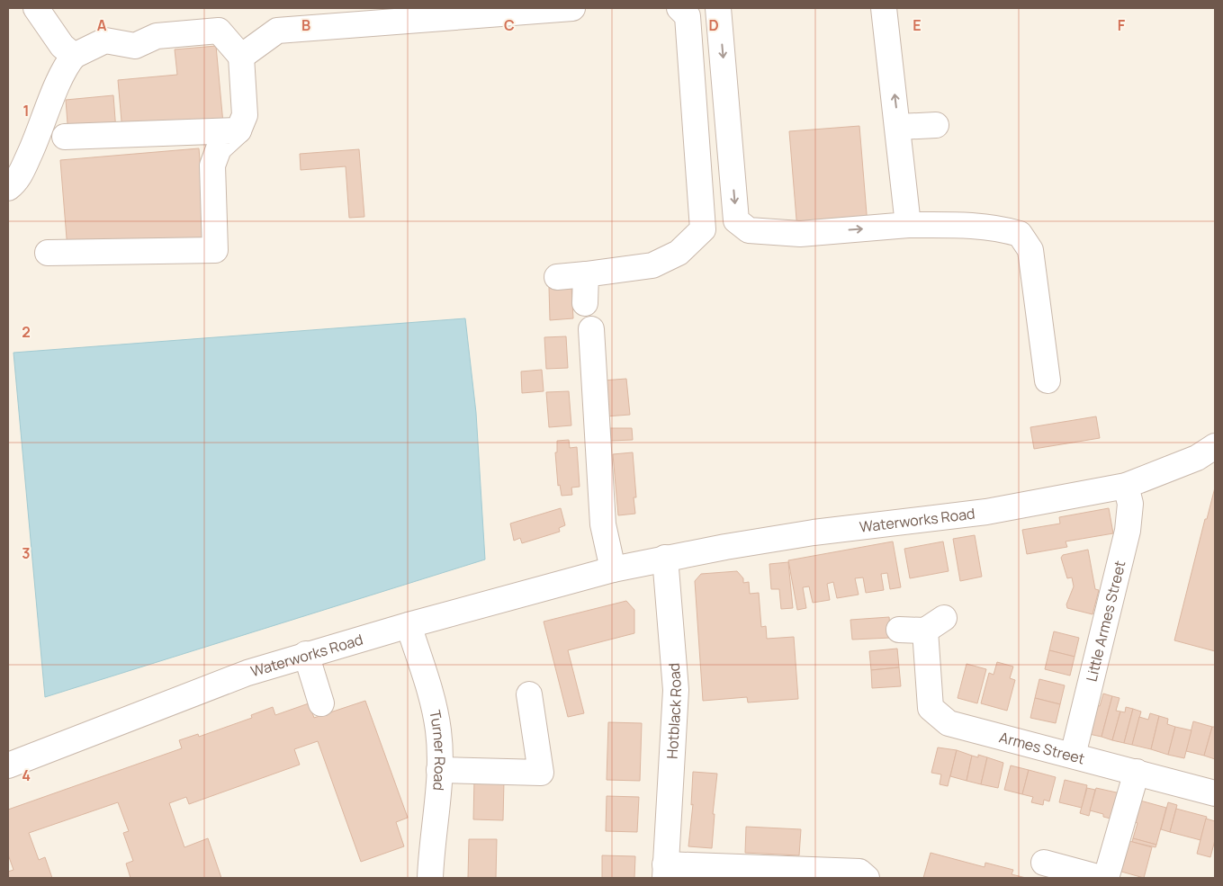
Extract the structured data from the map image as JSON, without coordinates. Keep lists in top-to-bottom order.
{
  "streets": {
    "street": [
      "Waterworks Road",
      "Little Armes Street",
      "Hotblack Road",
      "Armes Street",
      "Turner Road"
    ]
  },
  "crossings": [
    ["Waterworks Road", "Little Armes Street"],
    ["Waterworks Road", "Hotblack Road"],
    ["Waterworks Road", "Turner Road"],
    ["Little Armes Street", "Armes Street"]
  ],
  "grid": {
    "columns": [
      "A",
      "B",
      "C",
      "D",
      "E",
      "F"
    ],
    "rows": [
      "1",
      "2",
      "3",
      "4"
    ]
  }
}
